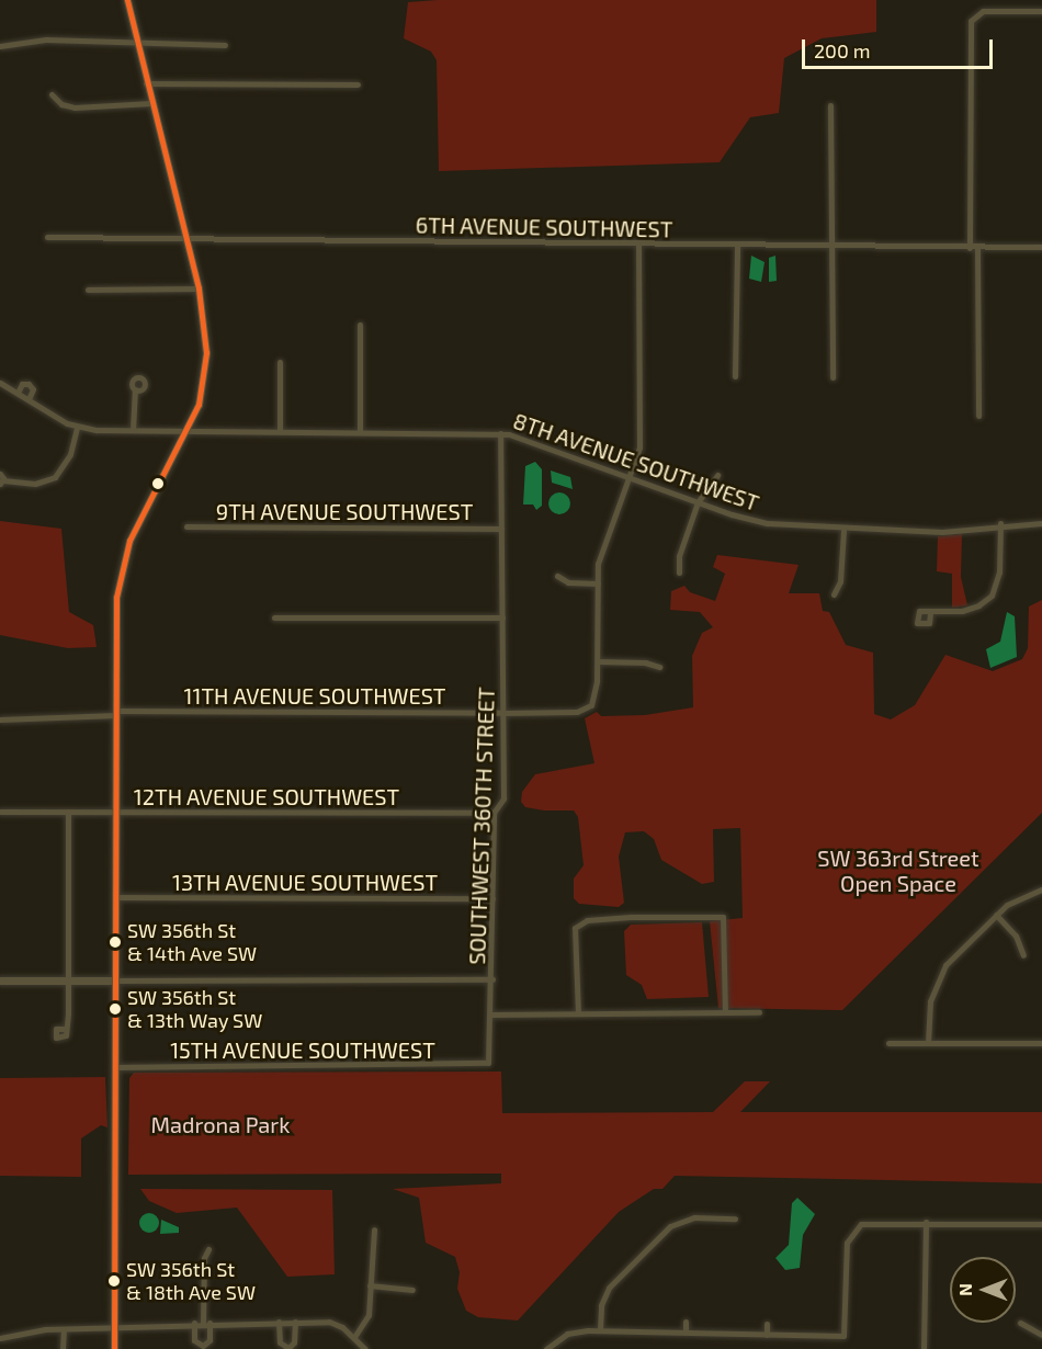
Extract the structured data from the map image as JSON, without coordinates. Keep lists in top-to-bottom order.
{
  "streets": {
    "street": [
      "6TH AVENUE SOUTHWEST",
      "8TH AVENUE SOUTHWEST",
      "9TH AVENUE SOUTHWEST",
      "11TH AVENUE SOUTHWEST",
      "12TH AVENUE SOUTHWEST",
      "SOUTHWEST 360TH STREET",
      "13TH AVENUE SOUTHWEST",
      "15TH AVENUE SOUTHWEST"
    ]
  },
  "crossings": [
    ["8TH AVENUE SOUTHWEST", "SOUTHWEST 360TH STREET"],
    ["9TH AVENUE SOUTHWEST", "SOUTHWEST 360TH STREET"],
    ["11TH AVENUE SOUTHWEST", "SOUTHWEST 360TH STREET"],
    ["12TH AVENUE SOUTHWEST", "SOUTHWEST 360TH STREET"],
    ["SOUTHWEST 360TH STREET", "13TH AVENUE SOUTHWEST"],
    ["SOUTHWEST 360TH STREET", "15TH AVENUE SOUTHWEST"]
  ],
  "parks": ["SW 363rd Street Open Space", "Madrona Park"],
  "places": ["SW 356th St & 14th Ave SW", "SW 356th St & 13th Way SW", "SW 356th St & 18th Ave SW"],
  "scale_bar": "200 m",
  "north": "left"
}
